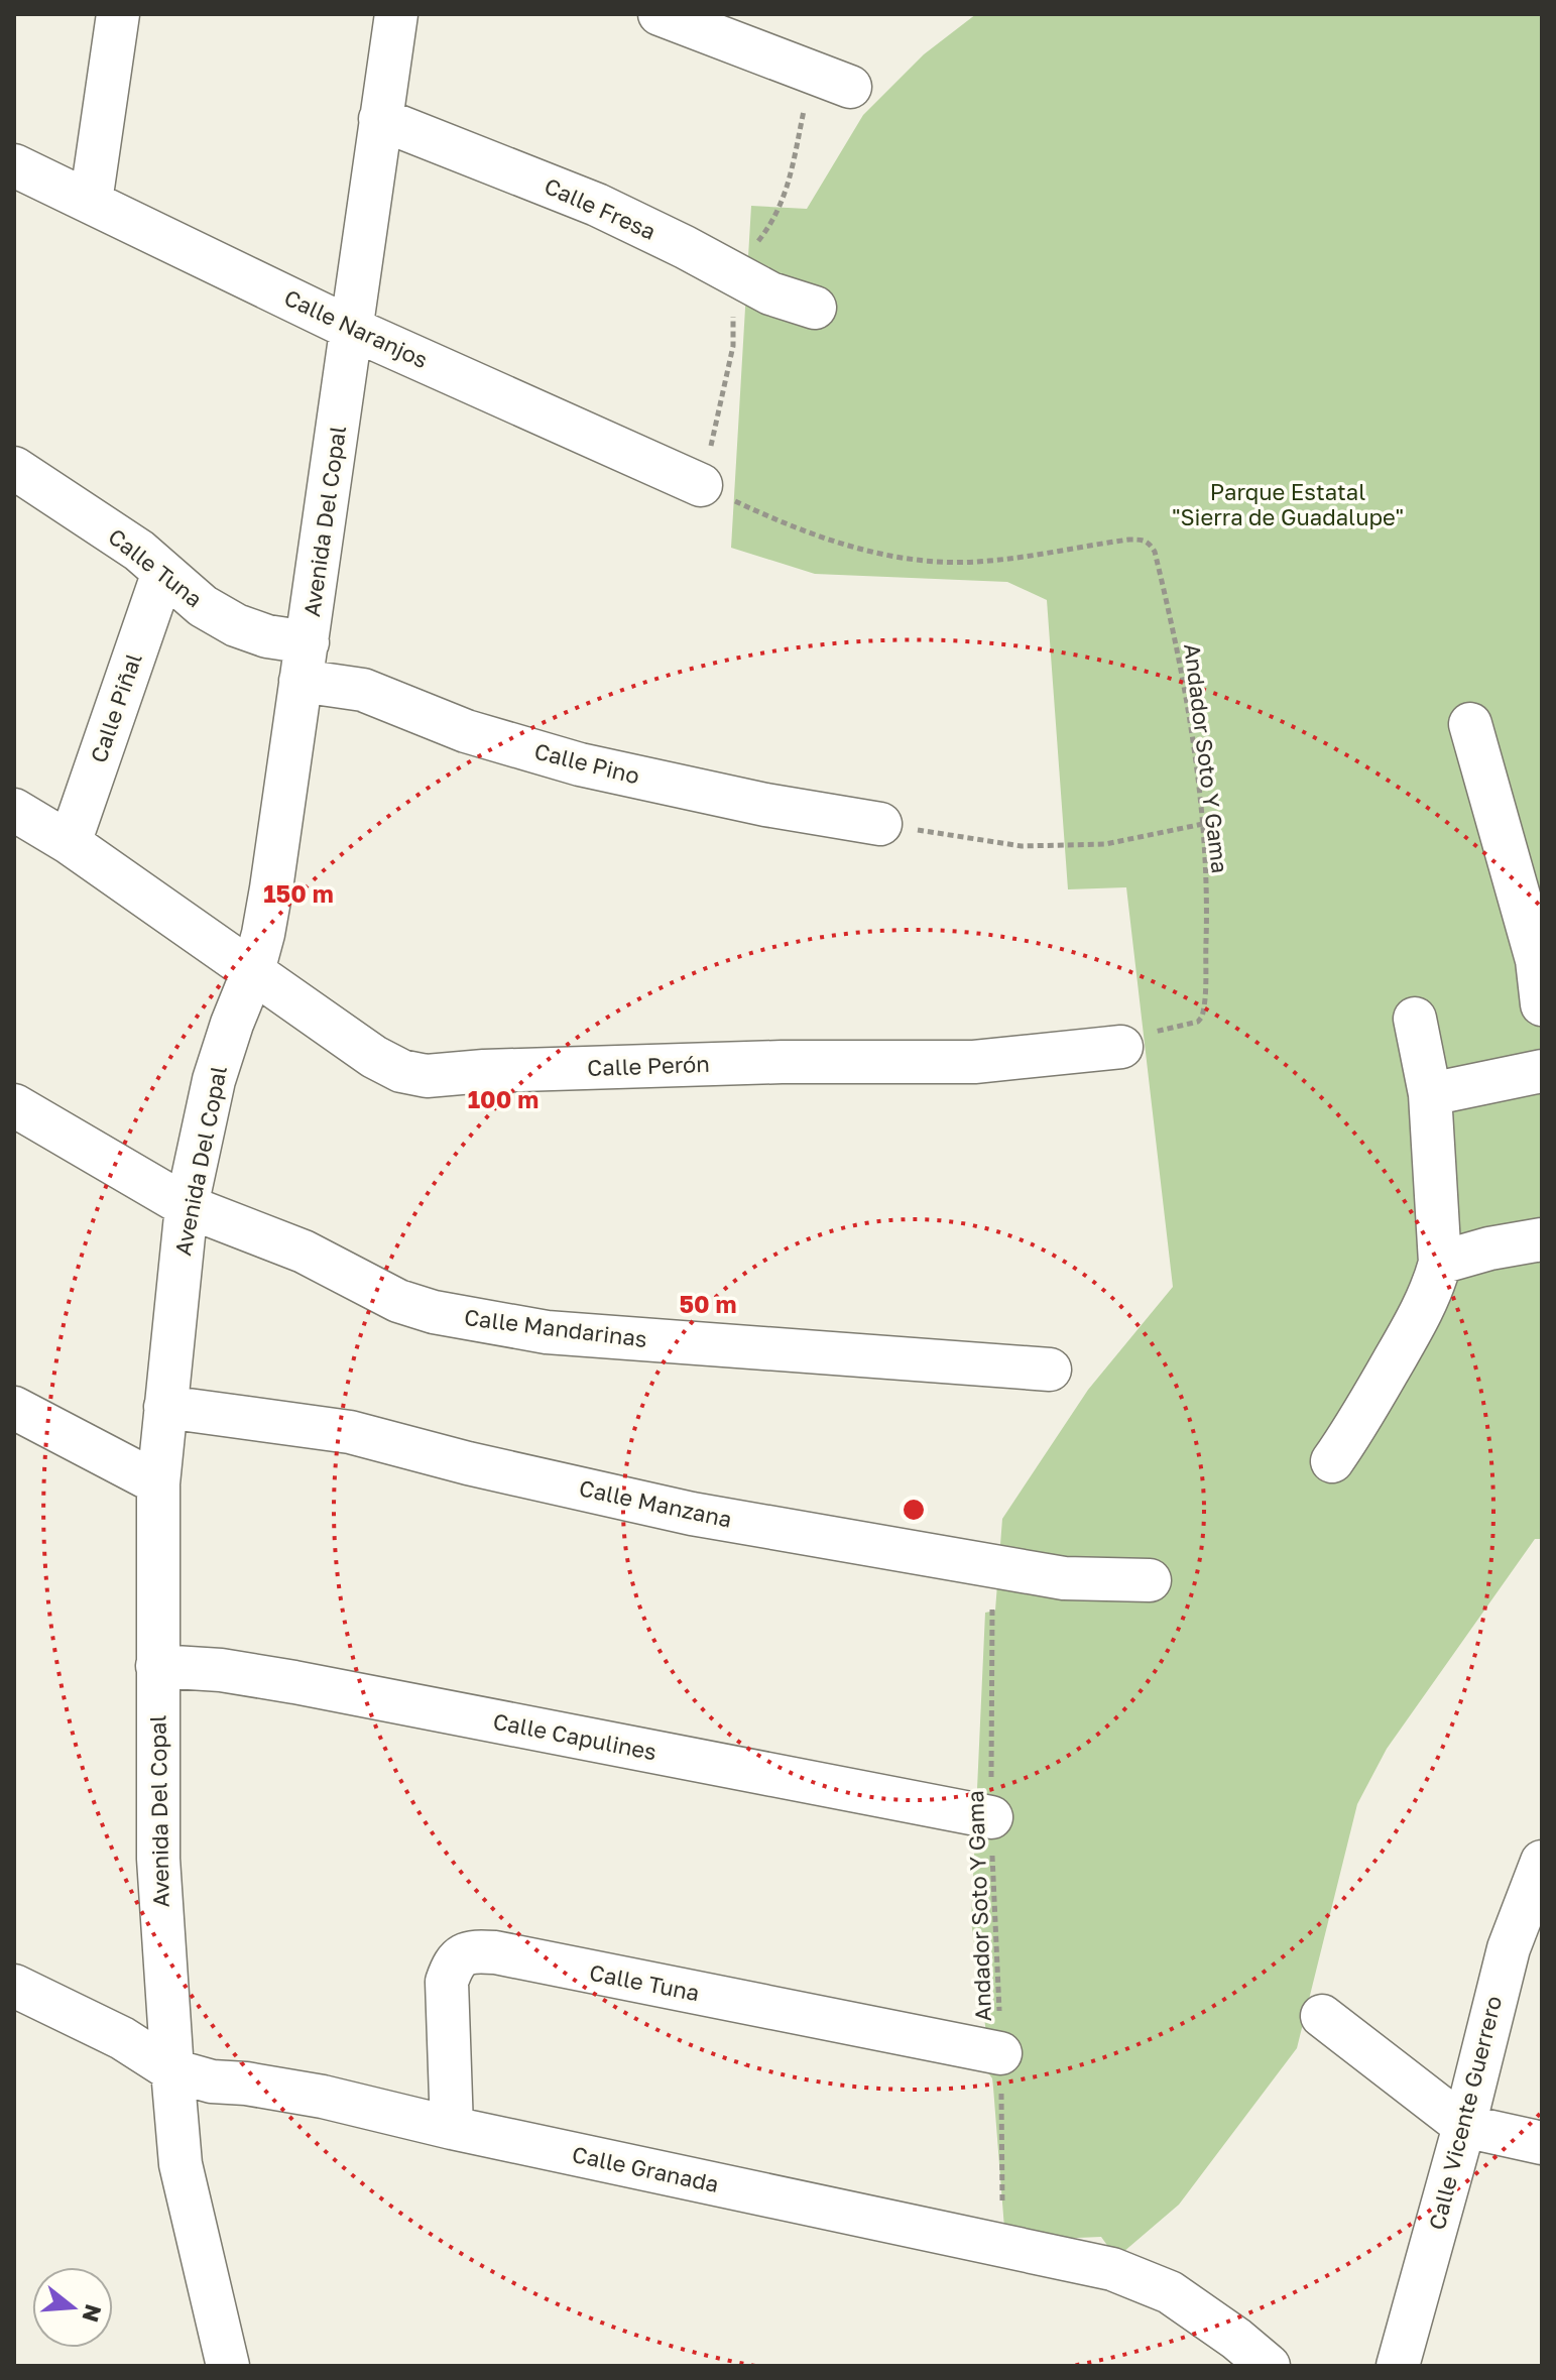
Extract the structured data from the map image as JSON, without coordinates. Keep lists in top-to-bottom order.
{
  "streets": {
    "street": [
      "Calle Fresa",
      "Calle Naranjos",
      "Avenida Del Copal",
      "Calle Tuna",
      "Calle Piñal",
      "Calle Pino",
      "Calle Perón",
      "Calle Mandarinas",
      "Calle Manzana",
      "Calle Capulines",
      "Calle Vicente Guerrero",
      "Calle Granada"
    ],
    "path": ["Andador Soto Y Gama"]
  },
  "crossings": [
    ["Calle Fresa", "Avenida Del Copal"],
    ["Calle Naranjos", "Avenida Del Copal"],
    ["Calle Naranjos", "Andador Soto Y Gama"],
    ["Avenida Del Copal", "Calle Tuna"],
    ["Avenida Del Copal", "Calle Pino"],
    ["Avenida Del Copal", "Calle Perón"],
    ["Avenida Del Copal", "Calle Mandarinas"],
    ["Avenida Del Copal", "Calle Manzana"],
    ["Avenida Del Copal", "Calle Capulines"],
    ["Avenida Del Copal", "Calle Granada"],
    ["Calle Tuna", "Calle Piñal"],
    ["Calle Tuna", "Andador Soto Y Gama"],
    ["Calle Tuna", "Calle Pino"],
    ["Calle Tuna", "Calle Granada"],
    ["Calle Piñal", "Calle Perón"],
    ["Andador Soto Y Gama", "Calle Perón"],
    ["Andador Soto Y Gama", "Calle Manzana"],
    ["Andador Soto Y Gama", "Calle Capulines"],
    ["Andador Soto Y Gama", "Calle Granada"]
  ],
  "parks": ["Parque Estatal \"Sierra de Guadalupe\""],
  "north": "right",
  "rings": ["150 m", "100 m", "50 m"]
}
